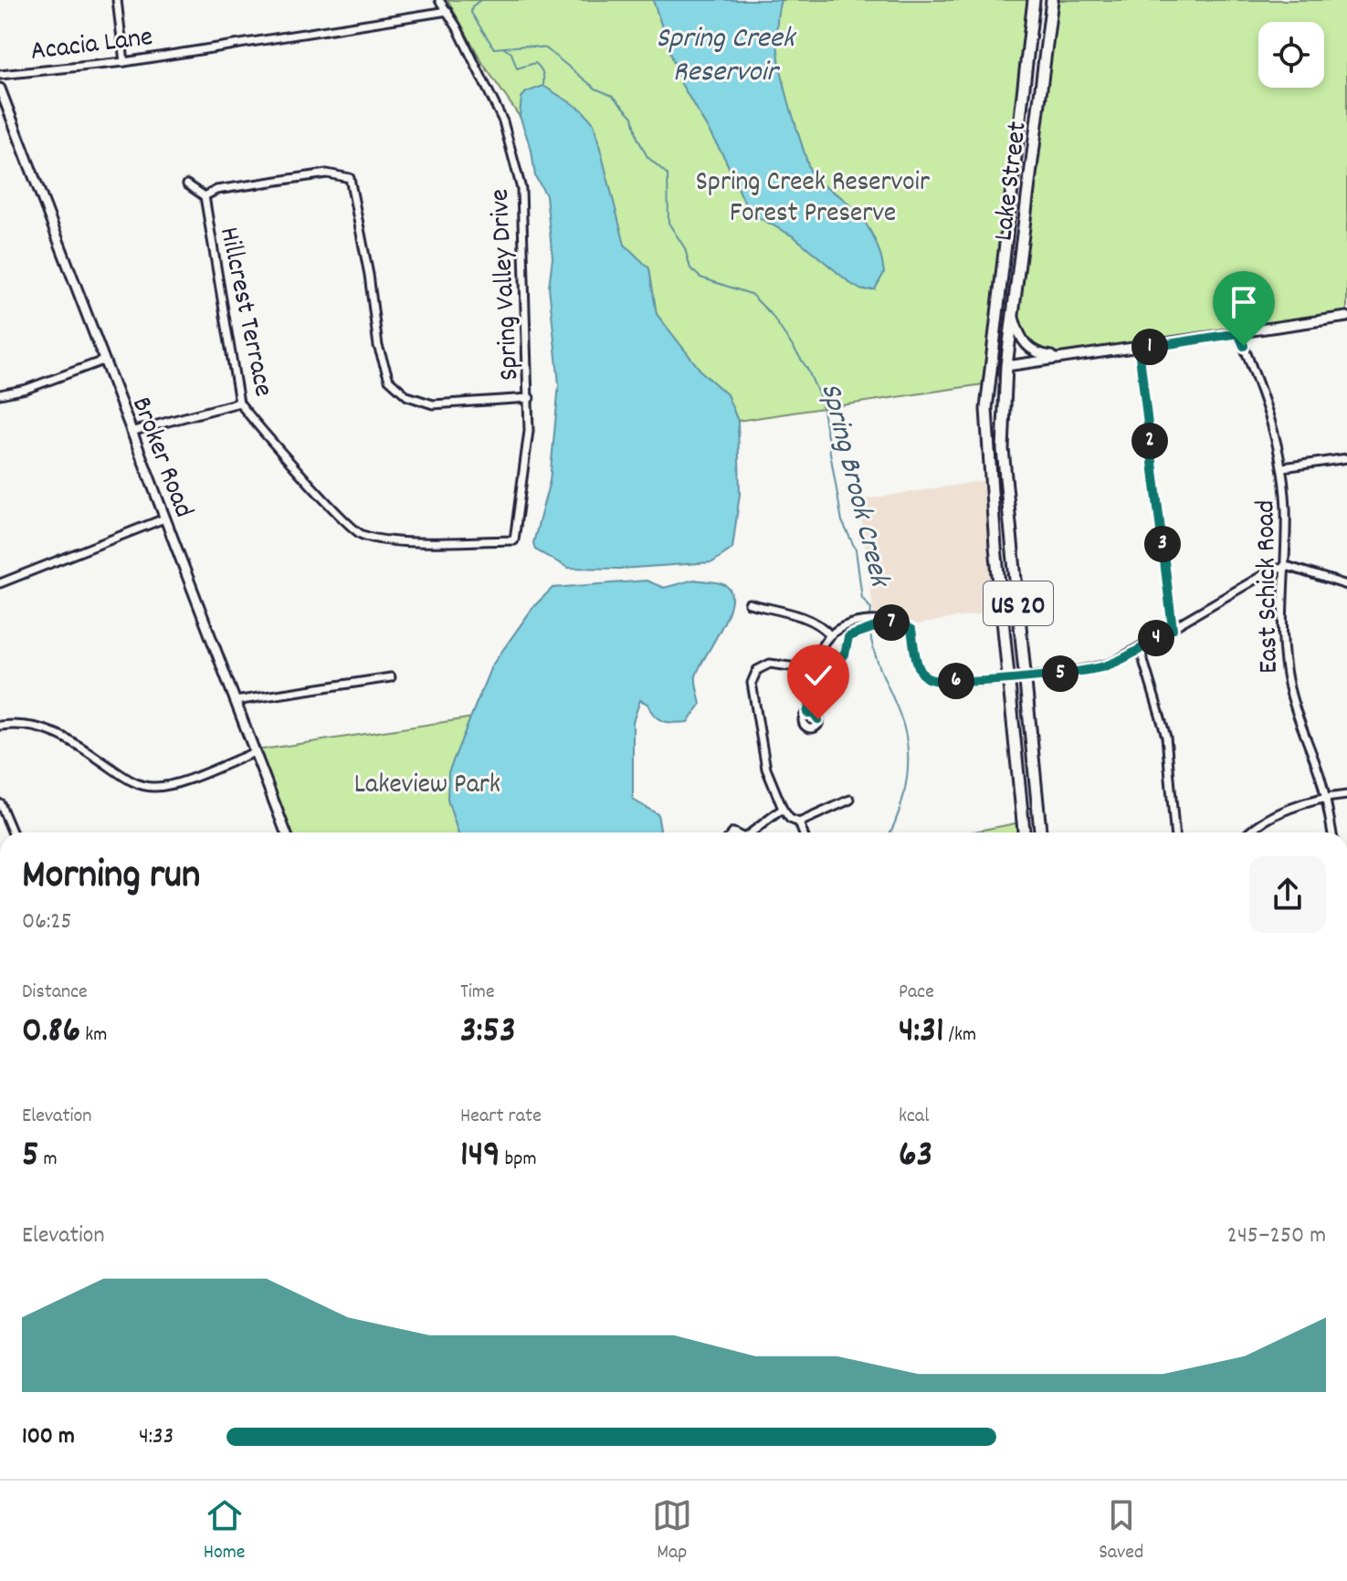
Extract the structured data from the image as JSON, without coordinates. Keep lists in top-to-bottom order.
{
  "streets": {
    "main road": ["Lake Street", "US 20"],
    "street": [
      "Acacia Lane",
      "Spring Valley Drive",
      "Hillcrest Terrace",
      "Broker Road",
      "East Schick Road"
    ]
  },
  "crossings": [
    ["Acacia Lane", "Spring Valley Drive"],
    ["Lake Street", "US 20"],
    ["Spring Valley Drive", "Hillcrest Terrace"]
  ],
  "water": ["Spring Creek Reservoir", "Spring Brook Creek"],
  "parks": ["Spring Creek Reservoir Forest Preserve", "Lakeview Park"],
  "page": {
    "pins": [
      "1",
      "2",
      "3",
      "7",
      "4",
      "5",
      "6"
    ],
    "heading": ["Morning run", "06:25"],
    "stats": [
      ["Distance", "0.86 km"],
      ["Time", "3:53"],
      ["Pace", "4:31 /km"],
      ["Elevation", "5 m"],
      ["Heart rate", "149 bpm"],
      ["kcal", "63"]
    ],
    "chart": ["Elevation", "245–250 m"],
    "list": [
      {
        "name": "100 m",
        "note": "4:33"
      }
    ],
    "tabs": ["Home", "Map", "Saved"]
  }
}
